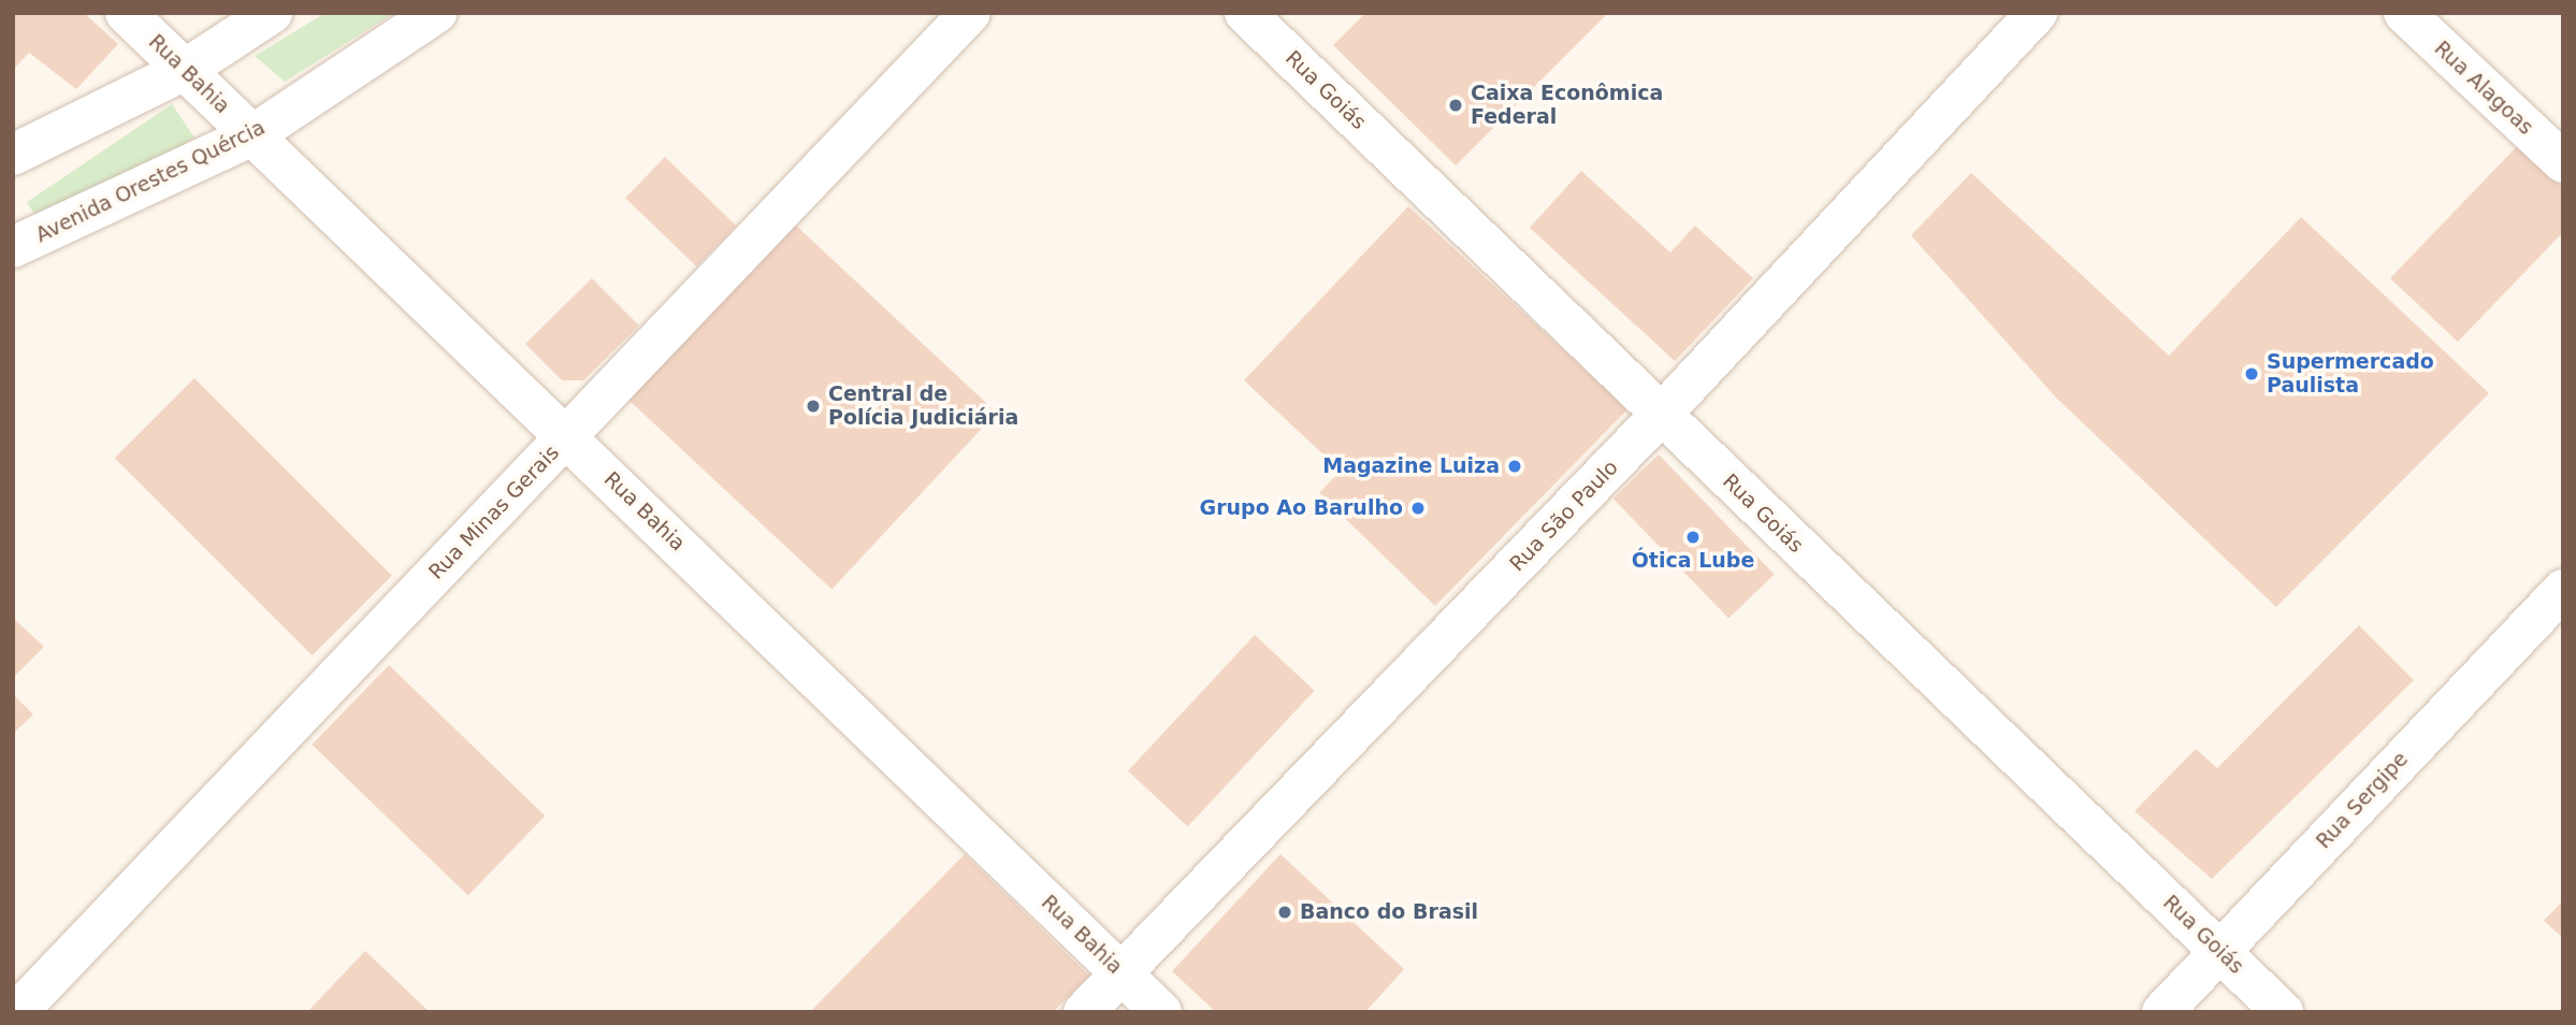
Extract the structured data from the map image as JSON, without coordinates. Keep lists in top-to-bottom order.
{
  "streets": {
    "street": [
      "Rua Bahia",
      "Rua Alagoas",
      "Rua Goiás",
      "Avenida Orestes Quércia",
      "Rua Minas Gerais",
      "Rua São Paulo",
      "Rua Sergipe"
    ]
  },
  "crossings": [
    ["Rua Bahia", "Avenida Orestes Quércia"],
    ["Rua Bahia", "Rua Minas Gerais"],
    ["Rua Bahia", "Rua São Paulo"],
    ["Rua Goiás", "Rua São Paulo"],
    ["Rua Goiás", "Rua Sergipe"]
  ],
  "places": [
    "Caixa Econômica Federal",
    "Supermercado Paulista",
    "Central de Polícia Judiciária",
    "Magazine Luiza",
    "Grupo Ao Barulho",
    "Ótica Lube",
    "Banco do Brasil"
  ]
}
